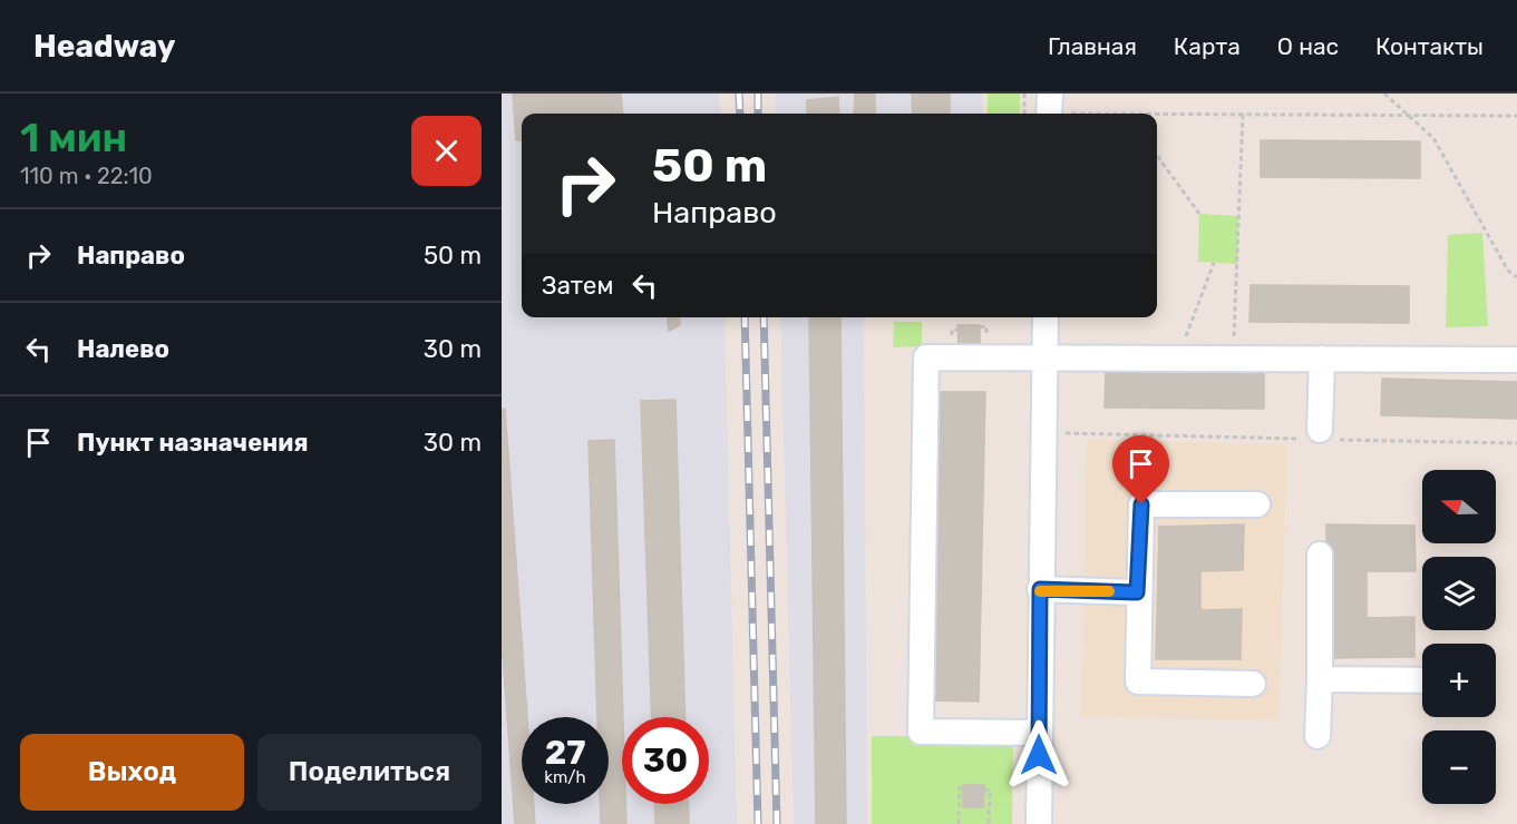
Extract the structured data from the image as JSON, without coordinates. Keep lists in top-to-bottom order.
{
  "north": "left",
  "page": {
    "header": "Headway",
    "nav": [
      "Главная",
      "Карта",
      "О нас",
      "Контакты"
    ],
    "heading": ["1 мин", "110 m · 22:10"],
    "turn": ["50 m", "Направо"],
    "list": [
      {
        "name": "Направо",
        "value": "50 m"
      },
      {
        "name": "Налево",
        "value": "30 m"
      },
      {
        "name": "Пункт назначения",
        "value": "30 m"
      }
    ],
    "then": "Затем",
    "map_buttons": ["+", "−"],
    "speed": "27 km/h",
    "limit": "30",
    "buttons": ["Выход", "Поделиться"]
  }
}
